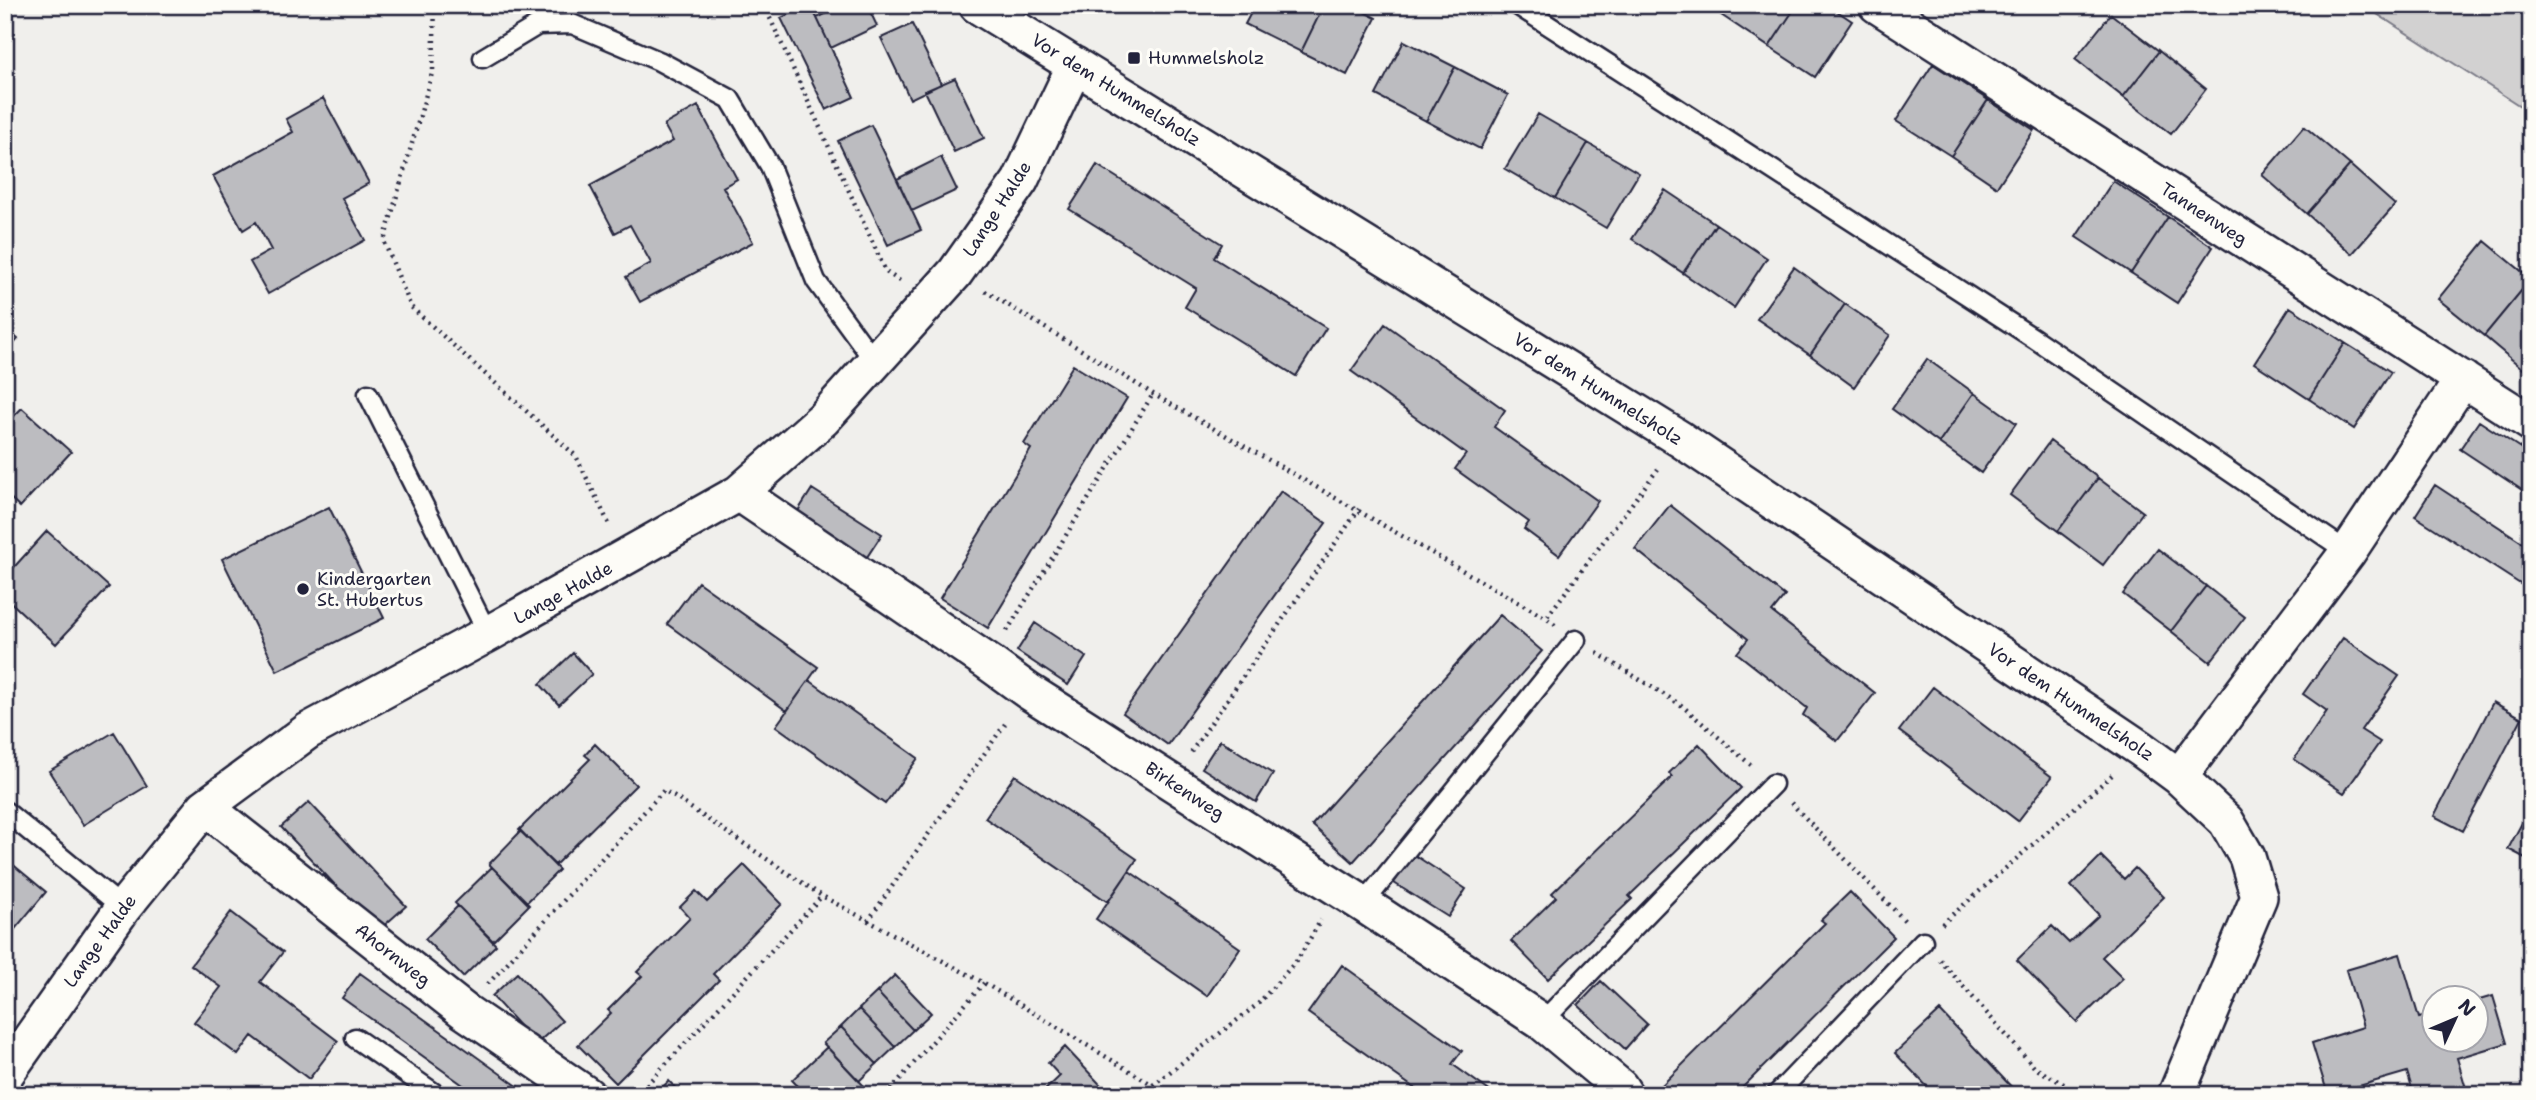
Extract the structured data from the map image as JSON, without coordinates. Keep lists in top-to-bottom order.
{
  "streets": {
    "street": [
      "Vor dem Hummelsholz",
      "Lange Halde",
      "Tannenweg",
      "Birkenweg",
      "Ahornweg"
    ]
  },
  "crossings": [
    ["Vor dem Hummelsholz", "Lange Halde"],
    ["Lange Halde", "Birkenweg"],
    ["Lange Halde", "Ahornweg"]
  ],
  "places": {
    "transit": ["Hummelsholz"],
    "other": ["Kindergarten St. Hubertus"]
  },
  "north": "top right"
}
